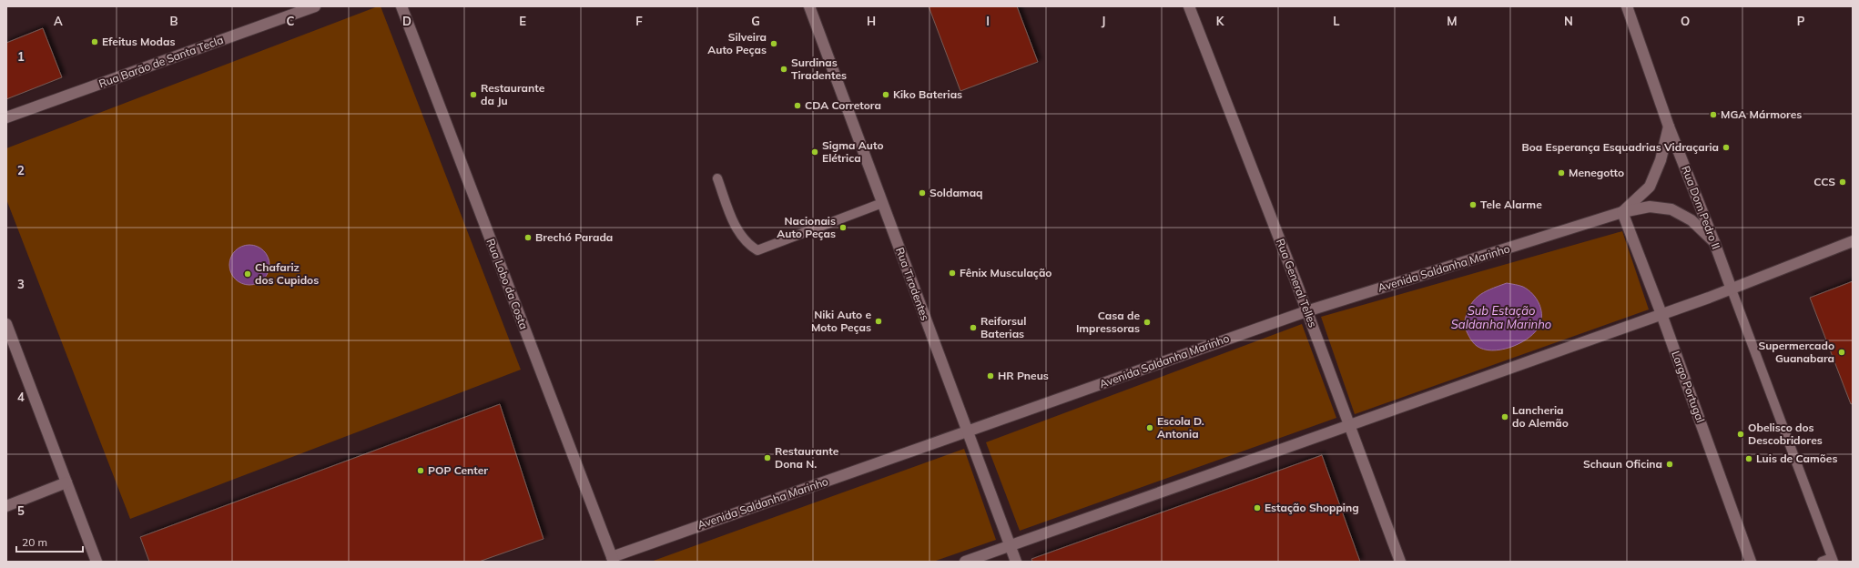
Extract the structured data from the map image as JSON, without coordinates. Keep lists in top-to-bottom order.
{
  "streets": {
    "street": [
      "Rua Barão de Santa Tecla",
      "Rua Dom Pedro II",
      "Avenida Saldanha Marinho",
      "Rua General Telles",
      "Rua Lobo da Costa",
      "Rua Tiradentes",
      "Largo Portugal"
    ]
  },
  "crossings": [
    ["Rua Dom Pedro II", "Avenida Saldanha Marinho"],
    ["Avenida Saldanha Marinho", "Rua General Telles"],
    ["Avenida Saldanha Marinho", "Rua Lobo da Costa"],
    ["Avenida Saldanha Marinho", "Rua Tiradentes"],
    ["Avenida Saldanha Marinho", "Largo Portugal"]
  ],
  "water": ["Sub Estação Saldanha Marinho"],
  "places": [
    "Efeitus Modas",
    "Silveira Auto Peças",
    "Surdinas Tiradentes",
    "Restaurante da Ju",
    "Kiko Baterias",
    "CDA Corretora",
    "MGA Mármores",
    "Boa Esperança Esquadrias Vidraçaria",
    "Sigma Auto Elétrica",
    "Menegotto",
    "CCS",
    "Soldamaq",
    "Tele Alarme",
    "Nacionais Auto Peças",
    "Brechó Parada",
    "Fênix Musculação",
    "Chafariz dos Cupidos",
    "Niki Auto e Moto Peças",
    "Casa de Impressoras",
    "Reiforsul Baterias",
    "Supermercado Guanabara",
    "HR Pneus",
    "Lancheria do Alemão",
    "Escola D. Antonia",
    "Obelisco dos Descobridores",
    "Restaurante Dona N.",
    "Luis de Camões",
    "Schaun Oficina",
    "POP Center",
    "Estação Shopping"
  ],
  "scale_bar": "20 m",
  "grid": {
    "columns": [
      "A",
      "B",
      "C",
      "D",
      "E",
      "F",
      "G",
      "H",
      "I",
      "J",
      "K",
      "L",
      "M",
      "N",
      "O",
      "P"
    ],
    "rows": [
      "1",
      "2",
      "3",
      "4",
      "5"
    ]
  }
}
